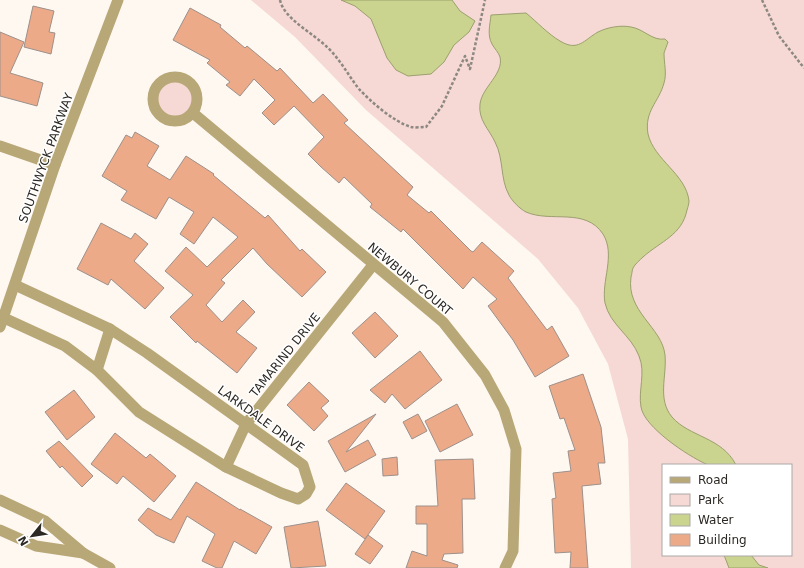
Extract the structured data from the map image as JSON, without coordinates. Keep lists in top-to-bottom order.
{
  "streets": {
    "street": [
      "SOUTHWYCK PARKWAY",
      "NEWBURY COURT",
      "TAMARIND DRIVE",
      "LARKDALE DRIVE"
    ]
  },
  "crossings": [
    ["SOUTHWYCK PARKWAY", "LARKDALE DRIVE"],
    ["NEWBURY COURT", "TAMARIND DRIVE"],
    ["TAMARIND DRIVE", "LARKDALE DRIVE"]
  ],
  "legend": [
    "Road",
    "Park",
    "Water",
    "Building"
  ],
  "north": "bottom left"
}
